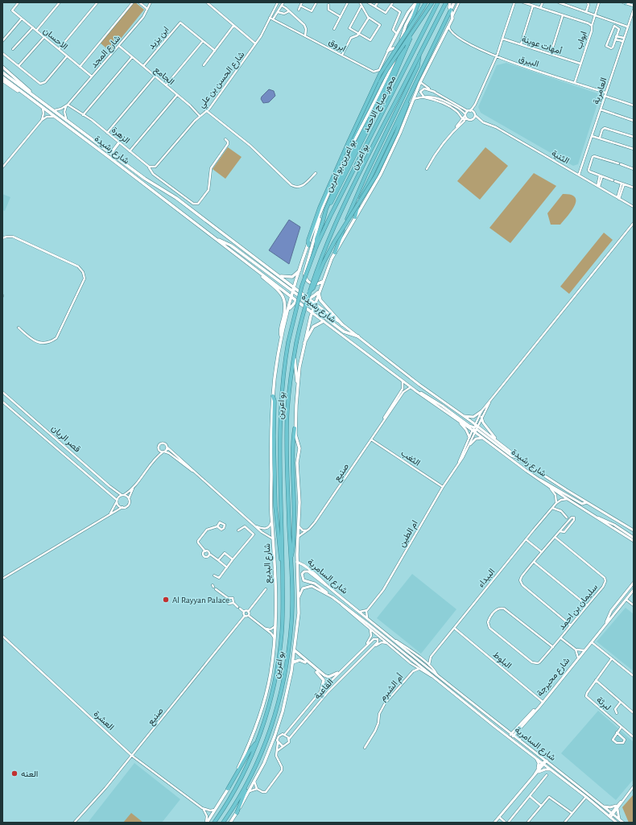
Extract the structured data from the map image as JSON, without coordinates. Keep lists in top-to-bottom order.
{
  "streets": {
    "highway": ["محور صباح الاحمد", "بو اعرين", "بو اعرين,بو اعرين"],
    "main road": ["شارع رشيدة", "شارع البديع"],
    "street": [
      "ابن يزيد",
      "الاحسان",
      "ابواب",
      "ابروق",
      "أمهات عوينة",
      "شارع المجد",
      "البيرق",
      "الجامع",
      "شارع الحسن بن علي",
      "العامرية",
      "الزهرة",
      "الثنية",
      "قصر الريان",
      "الثغب",
      "صنيع",
      "ام الطين",
      "شارع السامرية",
      "البيداء",
      "سليمان بن احمد",
      "البلوط",
      "شارع محيرجة",
      "أم الشبرم",
      "القاعية",
      "لبرثة",
      "العشرة"
    ]
  },
  "crossings": [
    ["ابن يزيد", "الجامع"],
    ["الاحسان", "شارع المجد"],
    ["ابواب", "أمهات عوينة"],
    ["ابواب", "البيرق"],
    ["ابروق", "شارع الحسن بن علي"],
    ["شارع المجد", "الجامع"],
    ["شارع المجد", "الزهرة"],
    ["شارع المجد", "شارع رشيدة"],
    ["البيرق", "العامرية"],
    ["الجامع", "شارع الحسن بن علي"],
    ["شارع الحسن بن علي", "الزهرة"],
    ["العامرية", "الثنية"],
    ["محور صباح الاحمد", "بو اعرين"],
    ["شارع رشيدة", "بو اعرين"],
    ["شارع رشيدة", "صنيع"],
    ["شارع رشيدة", "ام الطين"],
    ["شارع رشيدة", "شارع البديع"],
    ["شارع رشيدة", "البيداء"],
    ["بو اعرين", "بو اعرين,بو اعرين"],
    ["بو اعرين", "شارع البديع"],
    ["الثغب", "صنيع"],
    ["الثغب", "ام الطين"],
    ["صنيع", "العشرة"],
    ["شارع السامرية", "البيداء"],
    ["شارع السامرية", "شارع محيرجة"],
    ["شارع السامرية", "أم الشبرم"],
    ["شارع السامرية", "القاعية"],
    ["البيداء", "البلوط"],
    ["سليمان بن احمد", "شارع محيرجة"],
    ["البلوط", "شارع محيرجة"]
  ],
  "places": ["Al Rayyan Palace", "العنه"]
}
